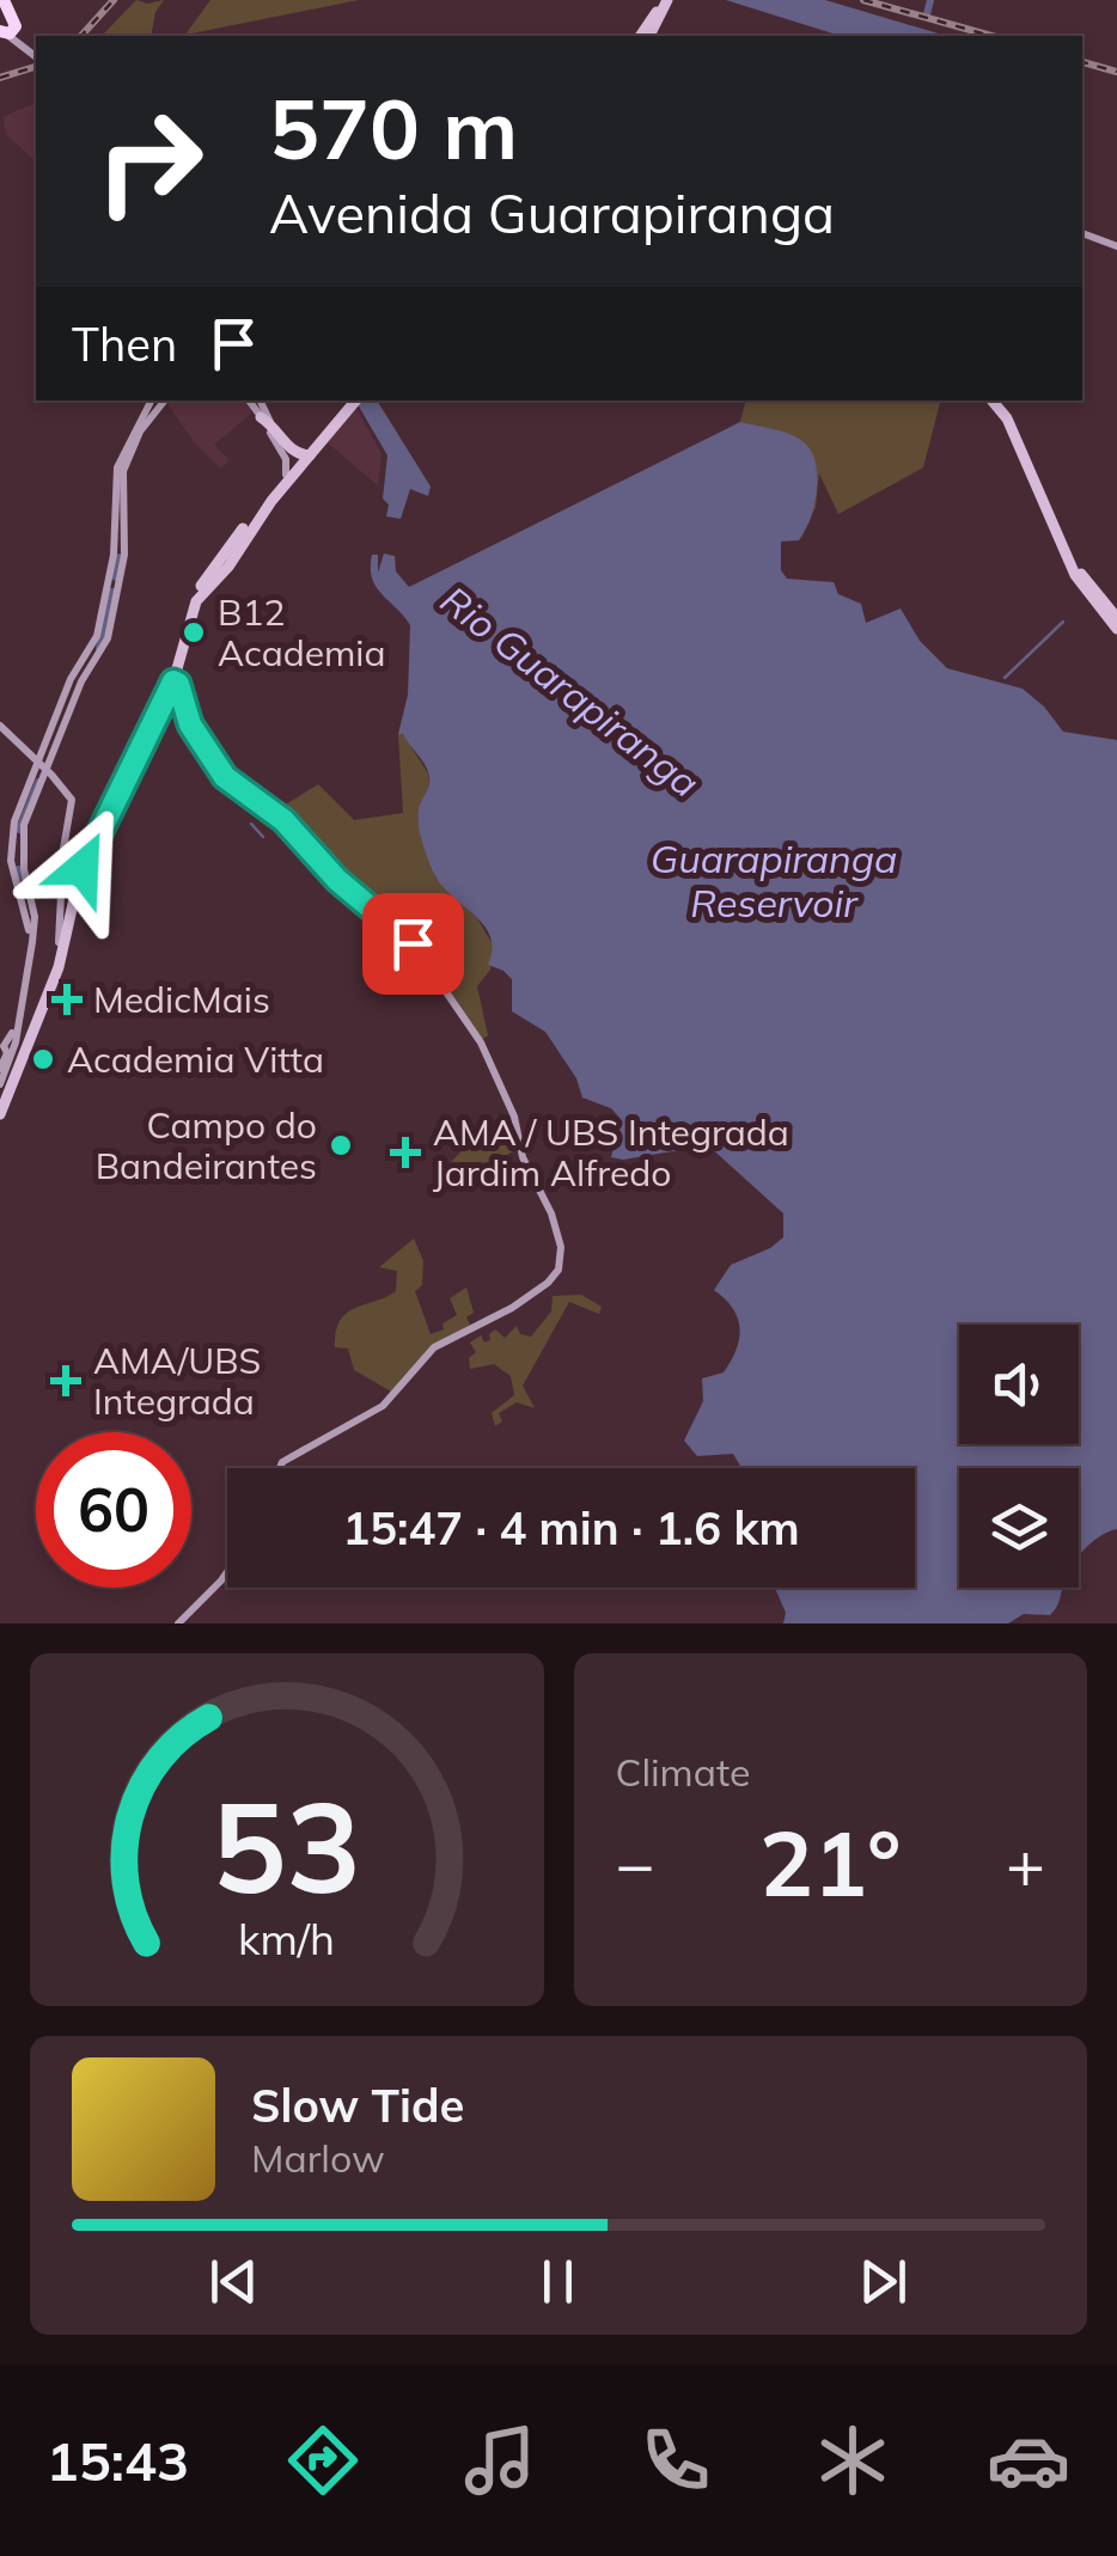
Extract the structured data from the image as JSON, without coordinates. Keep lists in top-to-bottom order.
{
  "water": ["Rio Guarapiranga", "Guarapiranga Reservoir"],
  "places": {
    "other": ["B12 Academia", "Academia Vitta", "Campo do Bandeirantes"],
    "health": ["MedicMais", "AMA / UBS Integrada Jardim Alfredo", "AMA/UBS Integrada"]
  },
  "page": {
    "turn": ["570 m", "Avenida Guarapiranga"],
    "then": "Then",
    "limit": "60",
    "trip": "15:47 · 4 min · 1.6 km",
    "tile": "Climate",
    "heat": ["−", "21°", "+"],
    "song": ["Slow Tide", "Marlow"],
    "tabs": "15:43",
    "gauge": ["53", "km/h"]
  }
}
